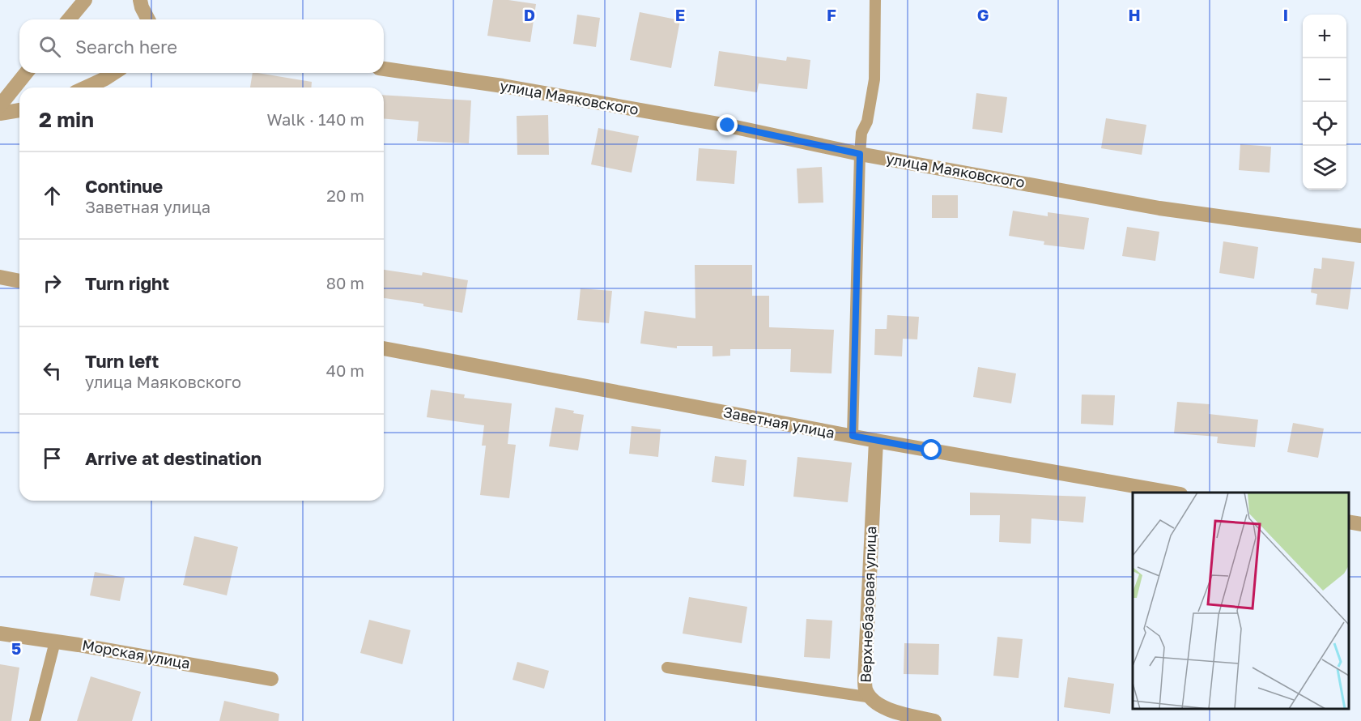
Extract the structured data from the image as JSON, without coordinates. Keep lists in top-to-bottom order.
{
  "streets": {
    "street": [
      "улица Маяковского",
      "Заветная улица",
      "Верхнебазовая улица",
      "Морская улица"
    ]
  },
  "crossings": [
    ["Заветная улица", "Верхнебазовая улица"]
  ],
  "page": {
    "map_buttons": ["+", "−"],
    "search": "Search here",
    "heading": ["2 min", "Walk · 140 m"],
    "list": [
      ["Continue", "Заветная улица", "20 m"],
      ["Turn right", "80 m"],
      ["Turn left", "улица Маяковского", "40 m"],
      "Arrive at destination"
    ]
  },
  "grid": {
    "columns": [
      "D",
      "E",
      "F",
      "G",
      "H",
      "I"
    ],
    "rows": ["5"]
  }
}
